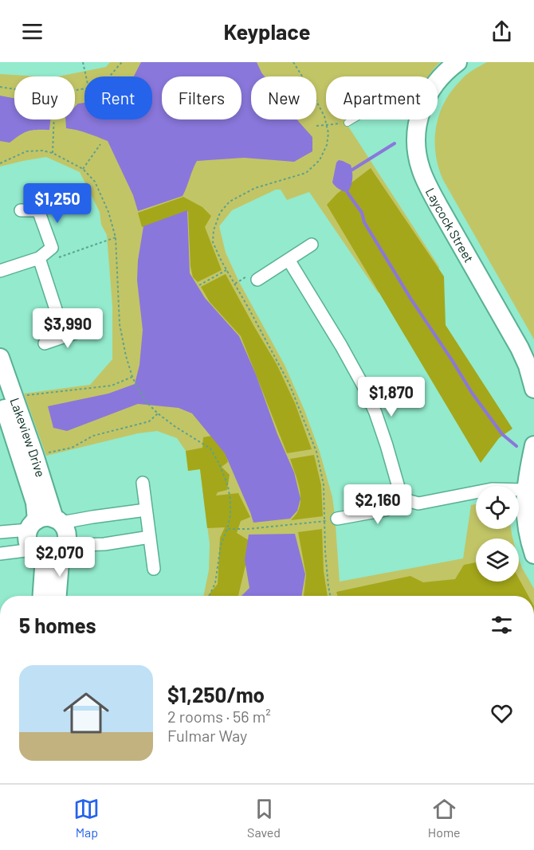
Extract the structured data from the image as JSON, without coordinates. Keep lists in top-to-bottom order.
{
  "streets": {
    "street": ["Laycock Street", "Lakeview Drive"]
  },
  "page": {
    "header": "Keyplace",
    "chip": [
      "Buy",
      "Rent",
      "Filters",
      "New",
      "Apartment"
    ],
    "price": [
      "$1,250",
      "$3,990",
      "$1,870",
      "$2,160",
      "$2,070"
    ],
    "heading": "5 homes",
    "list": [
      {
        "name": "$1,250/mo",
        "note": "2 rooms · 56 m² · Fulmar Way"
      }
    ],
    "tabs": ["Map", "Saved", "Home"]
  }
}
